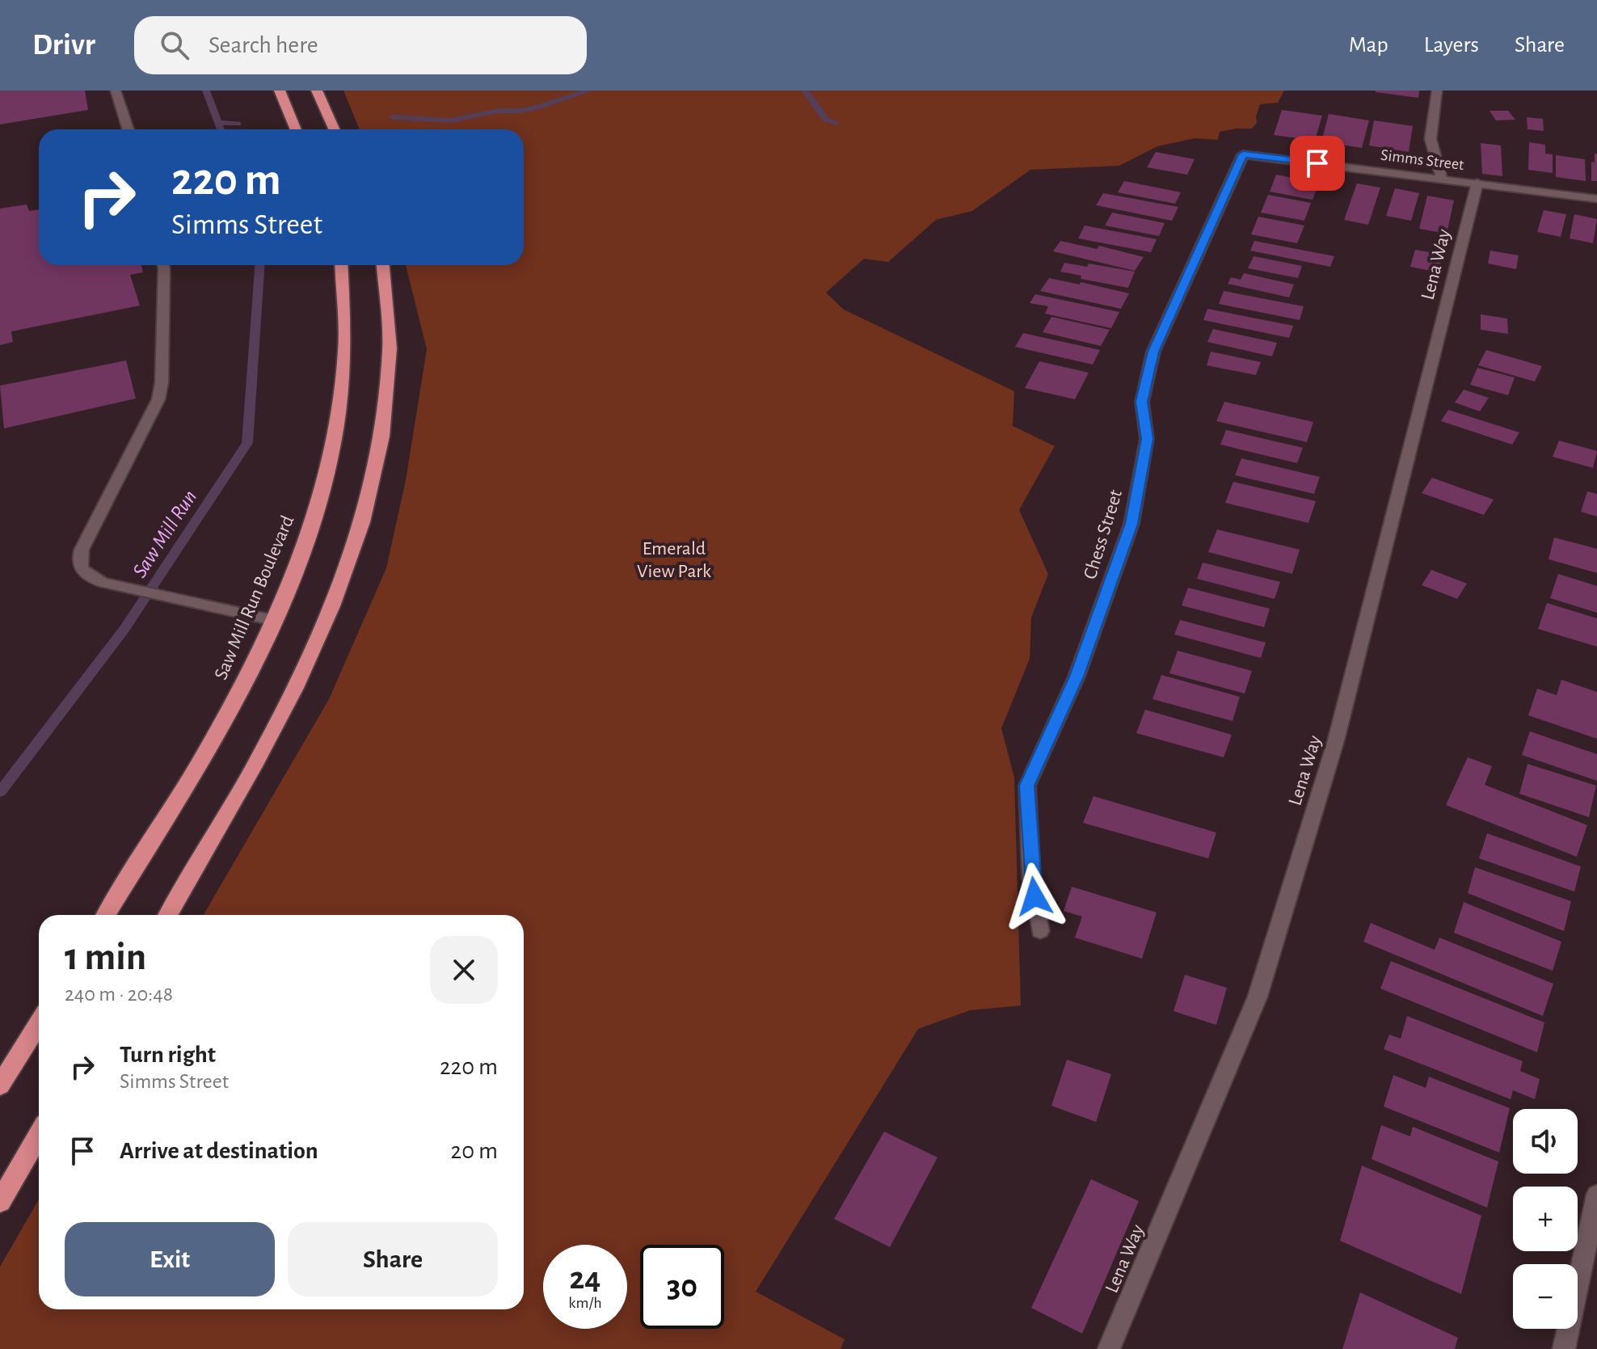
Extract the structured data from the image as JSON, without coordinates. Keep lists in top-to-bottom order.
{
  "streets": {
    "highway": ["Saw Mill Run Boulevard"],
    "street": ["Simms Street", "Lena Way", "Chess Street"]
  },
  "crossings": [
    ["Simms Street", "Lena Way"],
    ["Simms Street", "Chess Street"]
  ],
  "water": ["Saw Mill Run"],
  "parks": ["Emerald View Park"],
  "page": {
    "header": "Drivr",
    "search": "Search here",
    "nav": ["Map", "Layers", "Share"],
    "turn": ["220 m", "Simms Street"],
    "heading": ["1 min", "240 m · 20:48"],
    "list": [
      {
        "name": "Turn right",
        "note": "Simms Street",
        "value": "220 m"
      },
      {
        "name": "Arrive at destination",
        "value": "20 m"
      }
    ],
    "map_buttons": ["+", "−"],
    "buttons": ["Exit", "Share"],
    "speed": "24 km/h",
    "limit": "30"
  }
}
